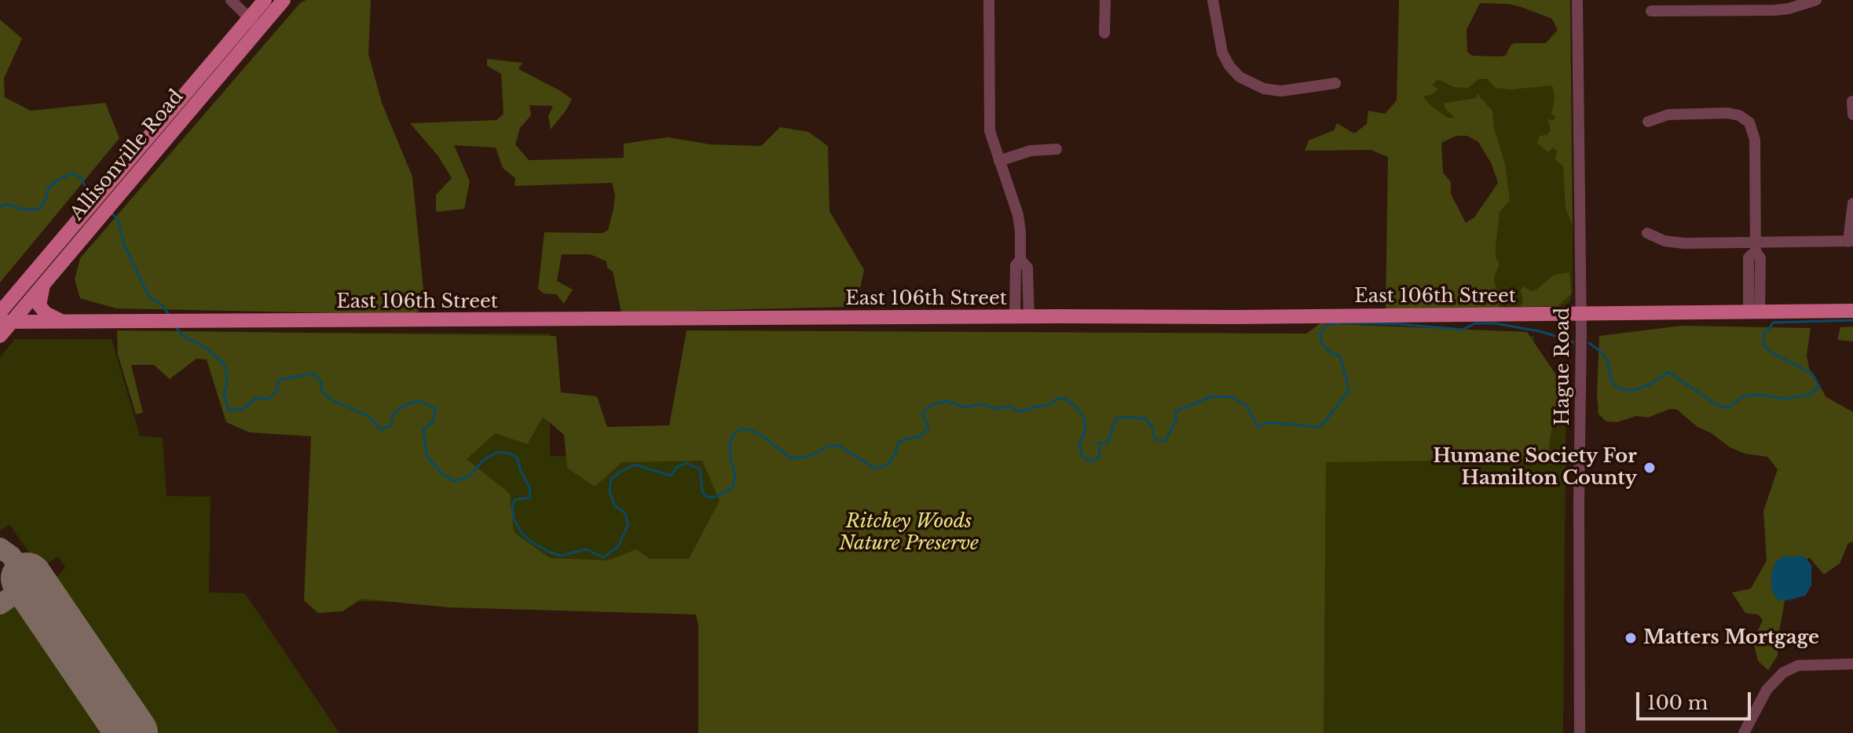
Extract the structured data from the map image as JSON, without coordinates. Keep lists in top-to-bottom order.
{
  "streets": {
    "main road": ["Allisonville Road", "East 106th Street"],
    "street": ["Hague Road"]
  },
  "crossings": [
    ["Allisonville Road", "East 106th Street"],
    ["East 106th Street", "Hague Road"]
  ],
  "parks": ["Ritchey Woods Nature Preserve"],
  "places": ["Humane Society For Hamilton County", "Matters Mortgage"],
  "scale_bar": "100 m"
}
